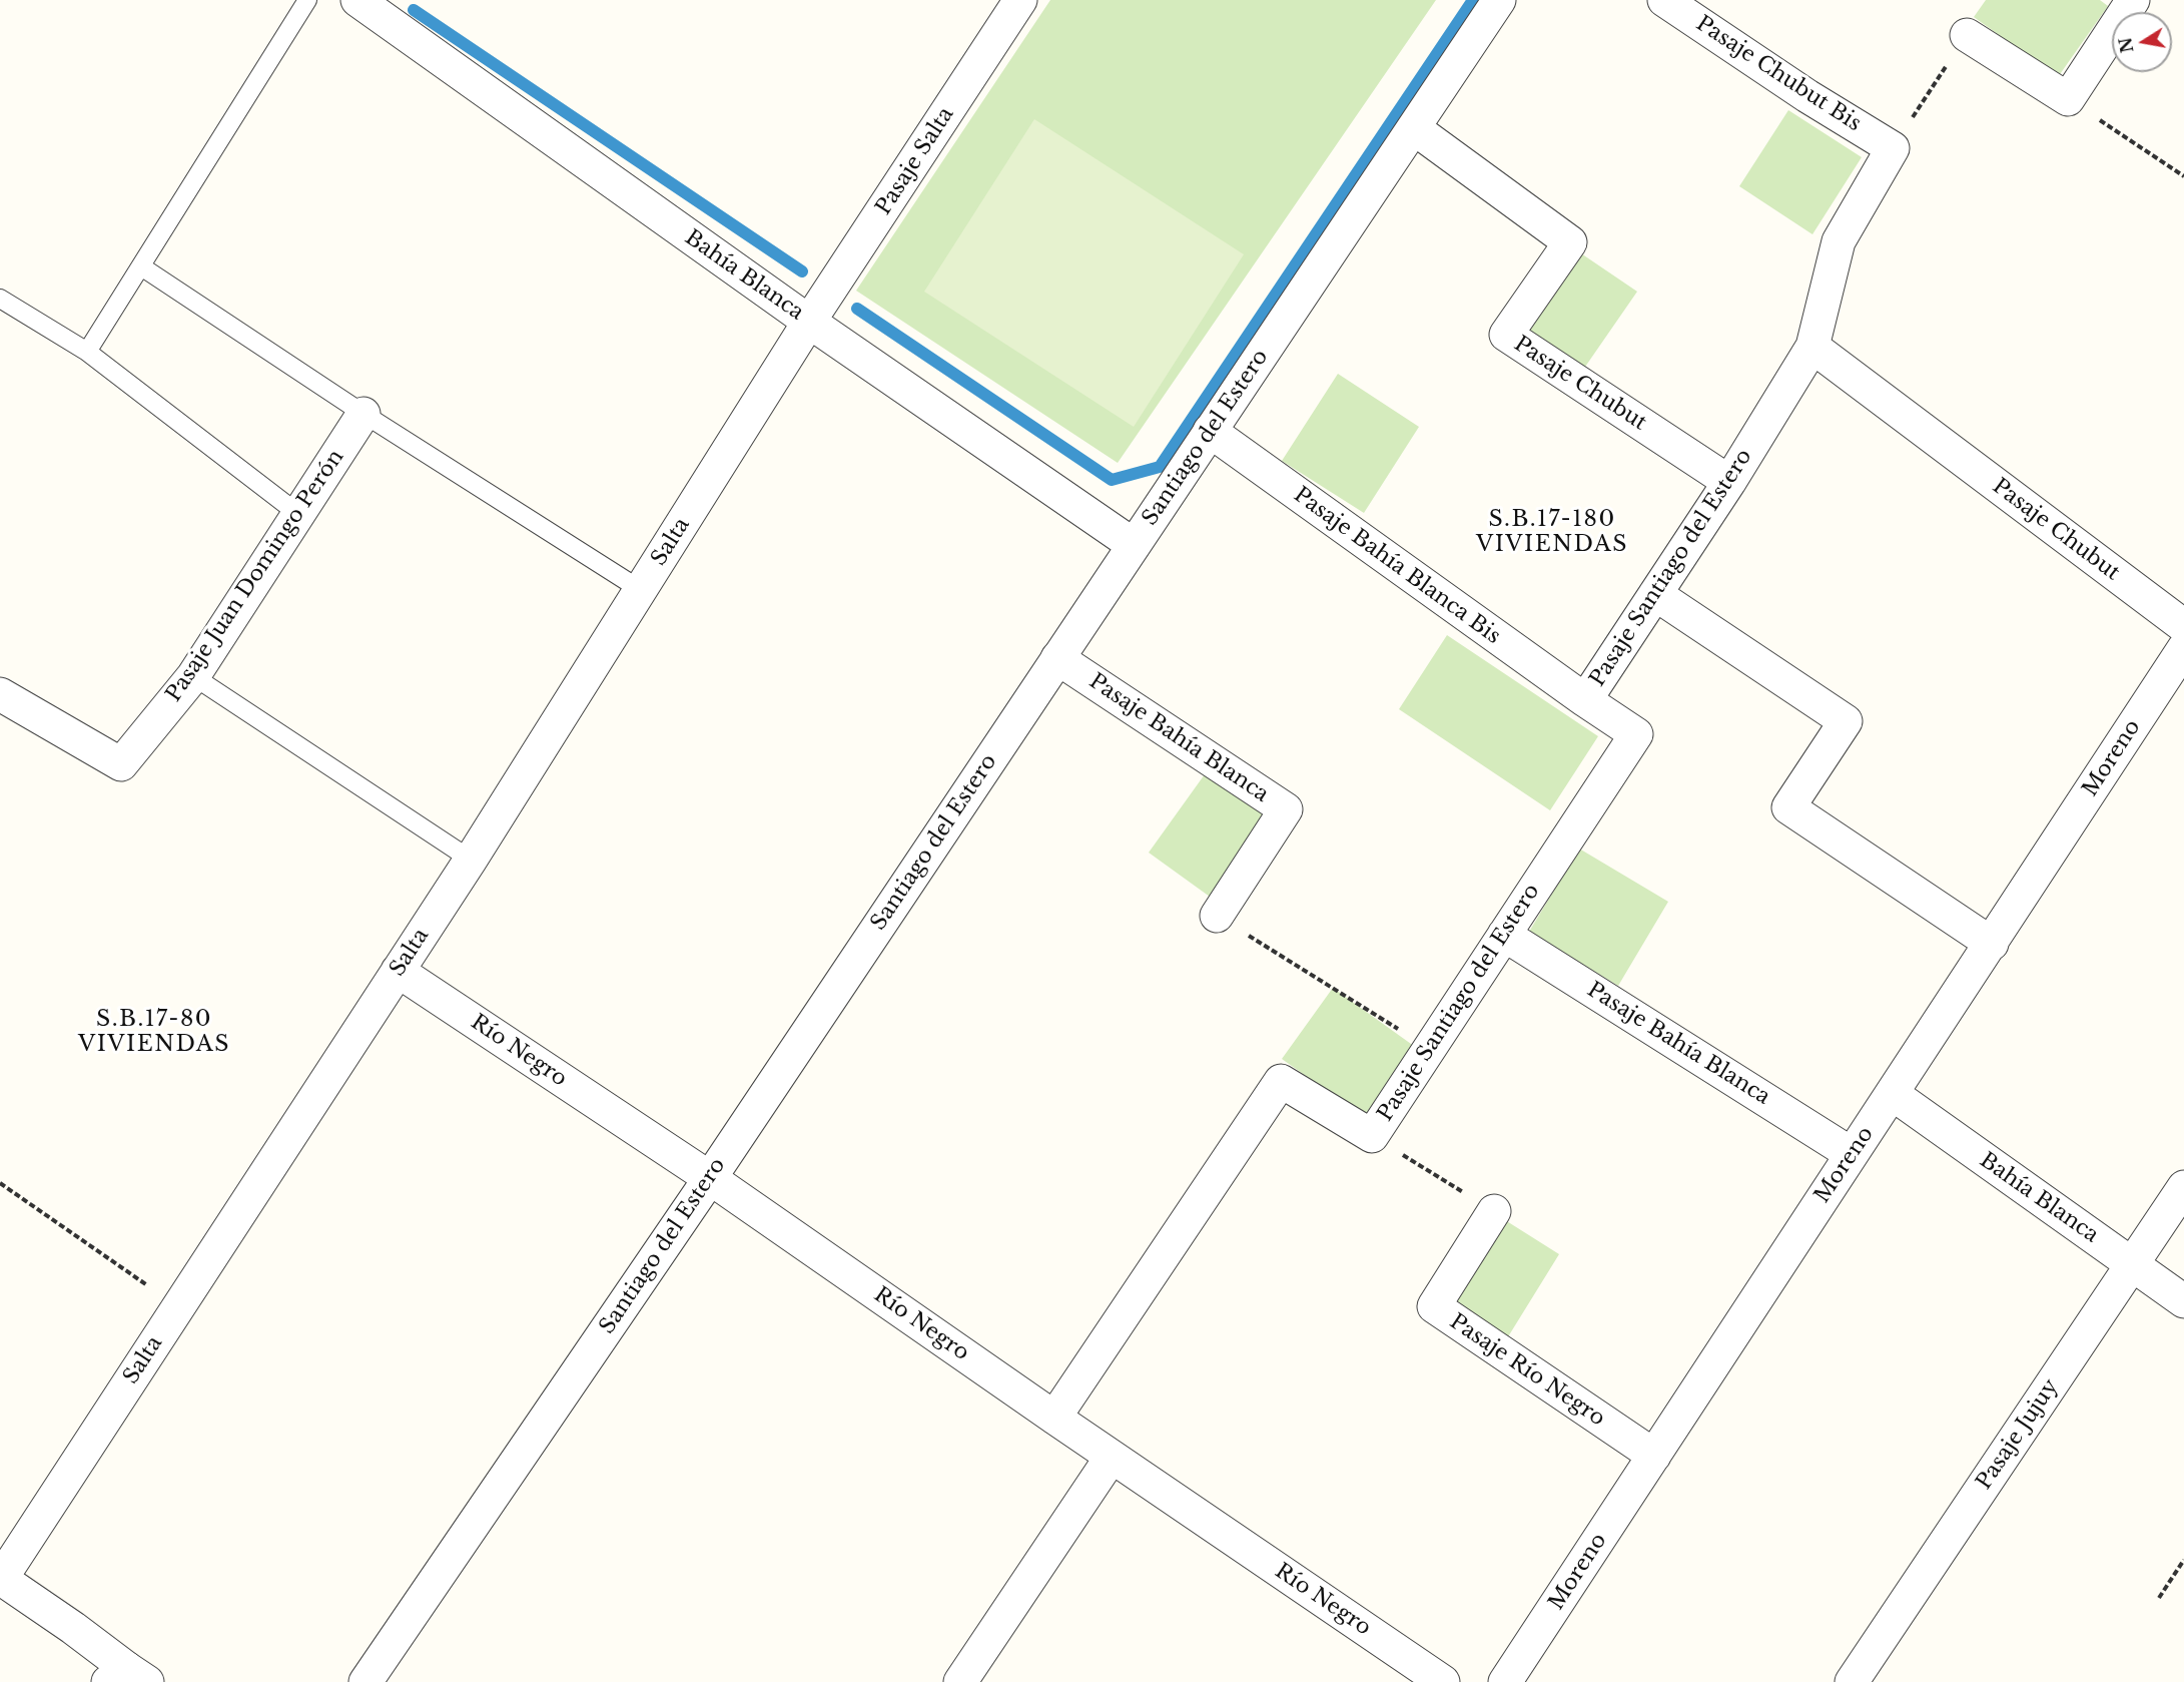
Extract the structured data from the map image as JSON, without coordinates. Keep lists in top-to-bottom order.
{
  "streets": {
    "street": [
      "Pasaje Chubut Bis",
      "Pasaje Salta",
      "Bahía Blanca",
      "Pasaje Chubut",
      "Santiago del Estero",
      "Salta",
      "Pasaje Bahía Blanca Bis",
      "Pasaje Santiago del Estero",
      "Pasaje Juan Domingo Perón",
      "Pasaje Bahía Blanca",
      "Moreno",
      "Río Negro",
      "Pasaje Río Negro",
      "Pasaje Jujuy"
    ]
  },
  "crossings": [
    ["Pasaje Chubut Bis", "Pasaje Santiago del Estero"],
    ["Pasaje Salta", "Bahía Blanca"],
    ["Pasaje Salta", "Salta"],
    ["Bahía Blanca", "Santiago del Estero"],
    ["Bahía Blanca", "Salta"],
    ["Bahía Blanca", "Moreno"],
    ["Bahía Blanca", "Pasaje Jujuy"],
    ["Pasaje Chubut", "Santiago del Estero"],
    ["Pasaje Chubut", "Pasaje Santiago del Estero"],
    ["Santiago del Estero", "Pasaje Bahía Blanca Bis"],
    ["Santiago del Estero", "Pasaje Bahía Blanca"],
    ["Santiago del Estero", "Río Negro"],
    ["Salta", "Río Negro"],
    ["Pasaje Bahía Blanca Bis", "Pasaje Santiago del Estero"],
    ["Pasaje Santiago del Estero", "Pasaje Bahía Blanca"],
    ["Pasaje Santiago del Estero", "Río Negro"],
    ["Pasaje Bahía Blanca", "Moreno"],
    ["Moreno", "Pasaje Río Negro"]
  ],
  "districts": ["S.B.17-180 VIVIENDAS", "S.B.17-80 VIVIENDAS"],
  "north": "left"
}
